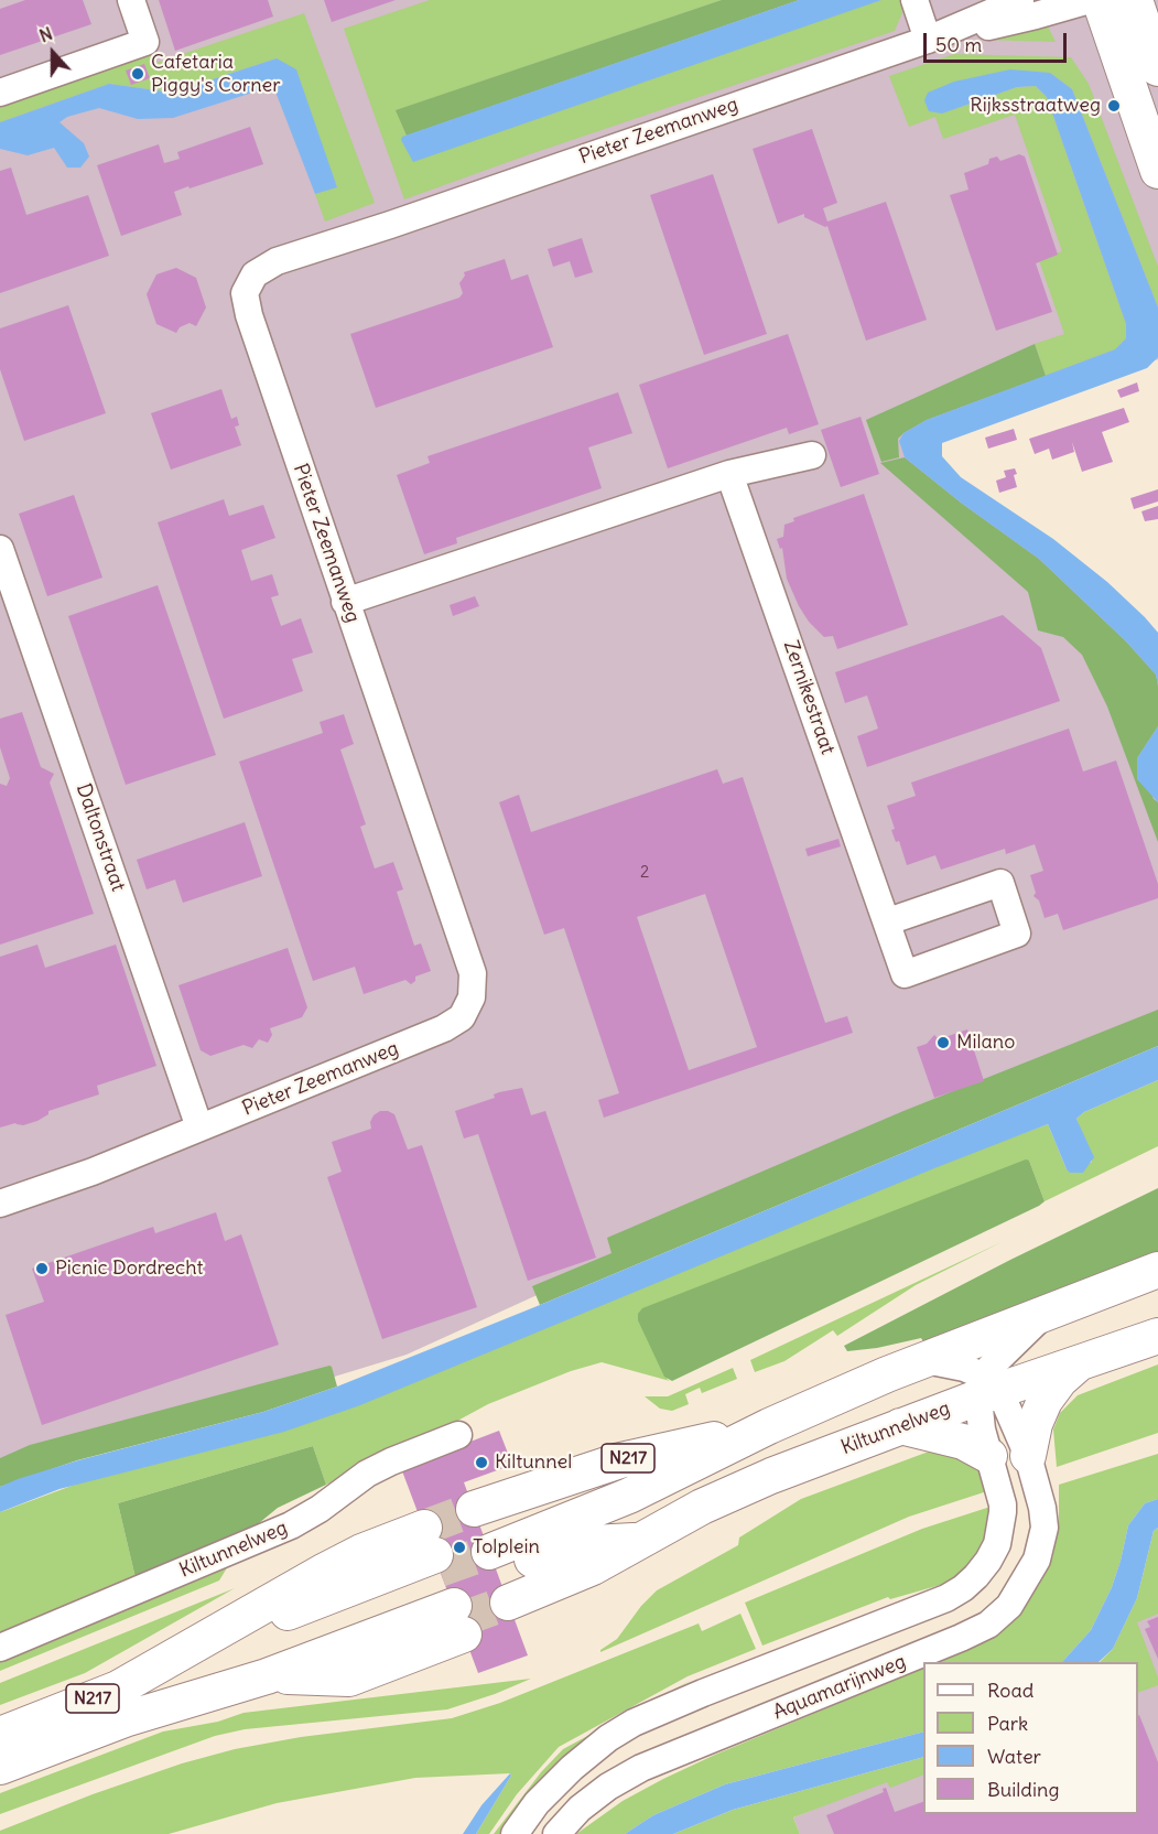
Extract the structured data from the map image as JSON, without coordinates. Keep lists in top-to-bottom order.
{
  "streets": {
    "main road": ["Kiltunnelweg", "N217"],
    "street": [
      "Pieter Zeemanweg",
      "Zernikestraat",
      "Daltonstraat",
      "Aquamarijnweg"
    ]
  },
  "crossings": [
    ["Pieter Zeemanweg", "Daltonstraat"],
    ["Kiltunnelweg", "Aquamarijnweg"]
  ],
  "places": [
    "Cafetaria Piggy's Corner",
    "Rijksstraatweg",
    "Milano",
    "Picnic Dordrecht",
    "Kiltunnel",
    "Tolplein"
  ],
  "house_numbers": ["2"],
  "legend": [
    "Road",
    "Park",
    "Water",
    "Building"
  ],
  "scale_bar": "50 m",
  "north": "top"
}
